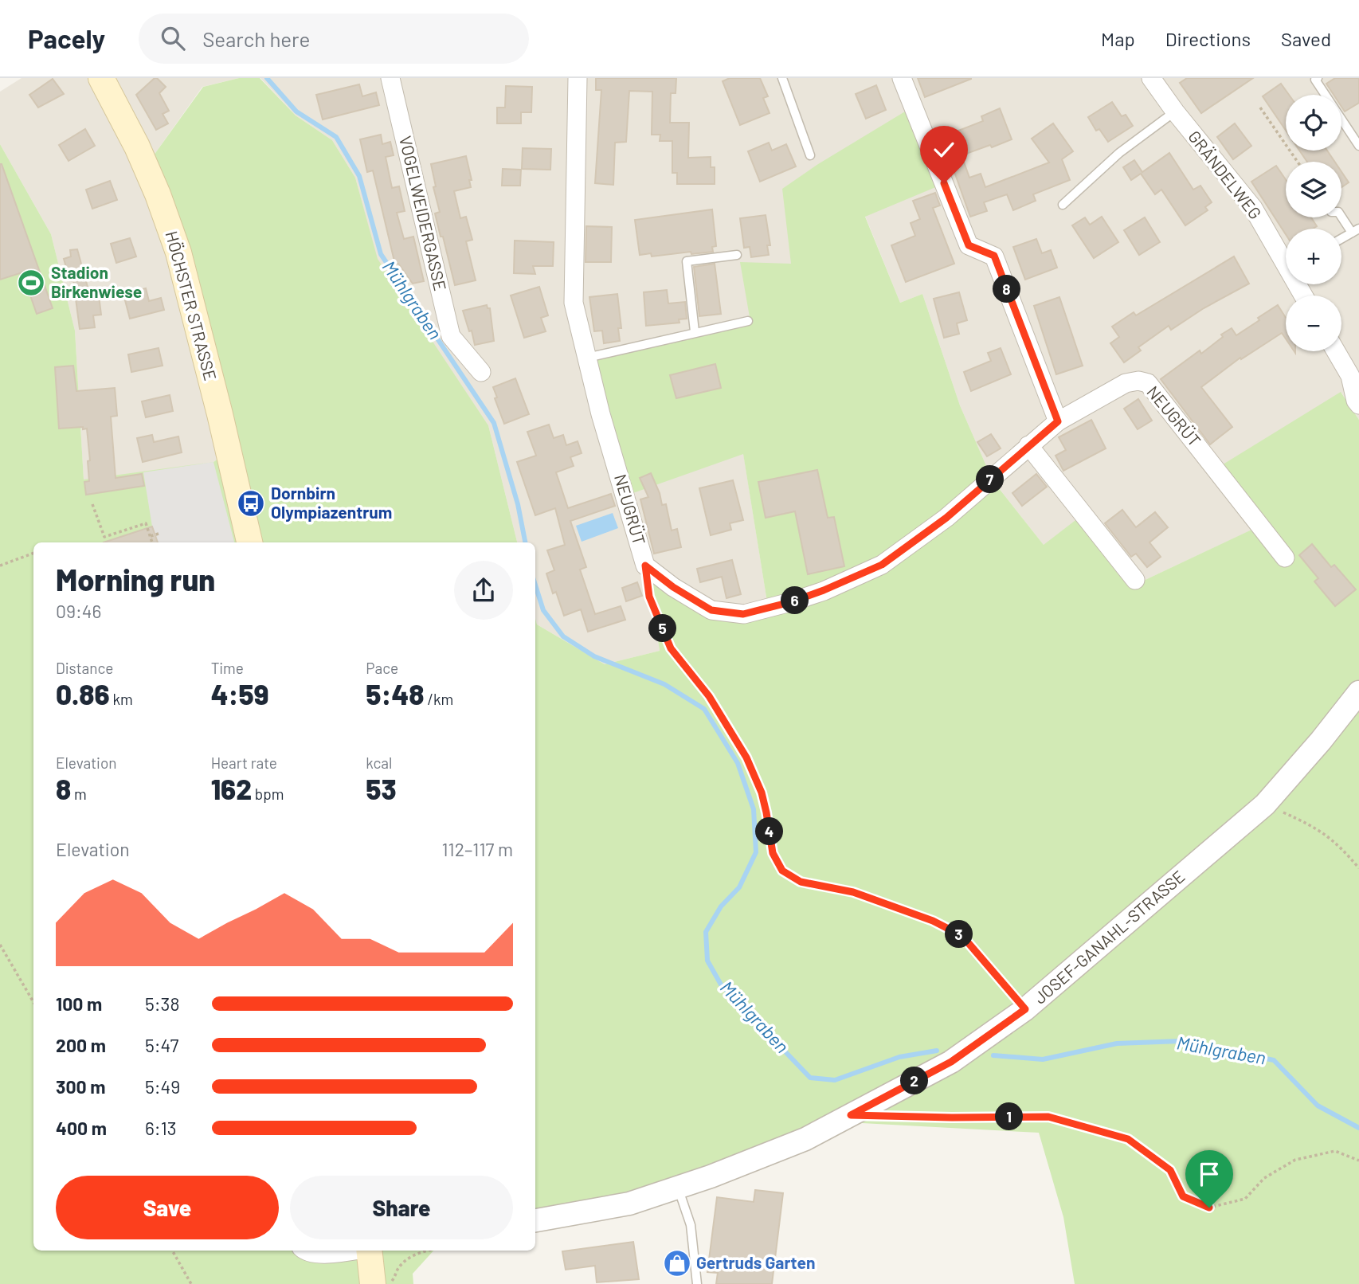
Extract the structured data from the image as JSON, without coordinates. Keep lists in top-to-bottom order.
{
  "streets": {
    "main road": ["HÖCHSTER STRASSE"],
    "street": [
      "GRÄNDELWEG",
      "VOGELWEIDERGASSE",
      "NEUGRÜT",
      "JOSEF-GANAHL-STRASSE"
    ]
  },
  "water": ["Mühlgraben"],
  "places": {
    "sports": ["Stadion Birkenwiese"],
    "bus stop": ["Dornbirn Olympiazentrum"],
    "shop": ["Gertruds Garten"]
  },
  "page": {
    "header": "Pacely",
    "search": "Search here",
    "nav": ["Map", "Directions", "Saved"],
    "map_buttons": ["+", "−"],
    "pins": [
      "8",
      "7",
      "6",
      "5",
      "4",
      "3",
      "2",
      "1"
    ],
    "heading": ["Morning run", "09:46"],
    "stats": [
      ["Distance", "0.86 km"],
      ["Time", "4:59"],
      ["Pace", "5:48 /km"],
      ["Elevation", "8 m"],
      ["Heart rate", "162 bpm"],
      ["kcal", "53"]
    ],
    "chart": ["Elevation", "112–117 m"],
    "list": [
      {
        "name": "100 m",
        "note": "5:38"
      },
      {
        "name": "200 m",
        "note": "5:47"
      },
      {
        "name": "300 m",
        "note": "5:49"
      },
      {
        "name": "400 m",
        "note": "6:13"
      }
    ],
    "buttons": ["Save", "Share"]
  }
}
